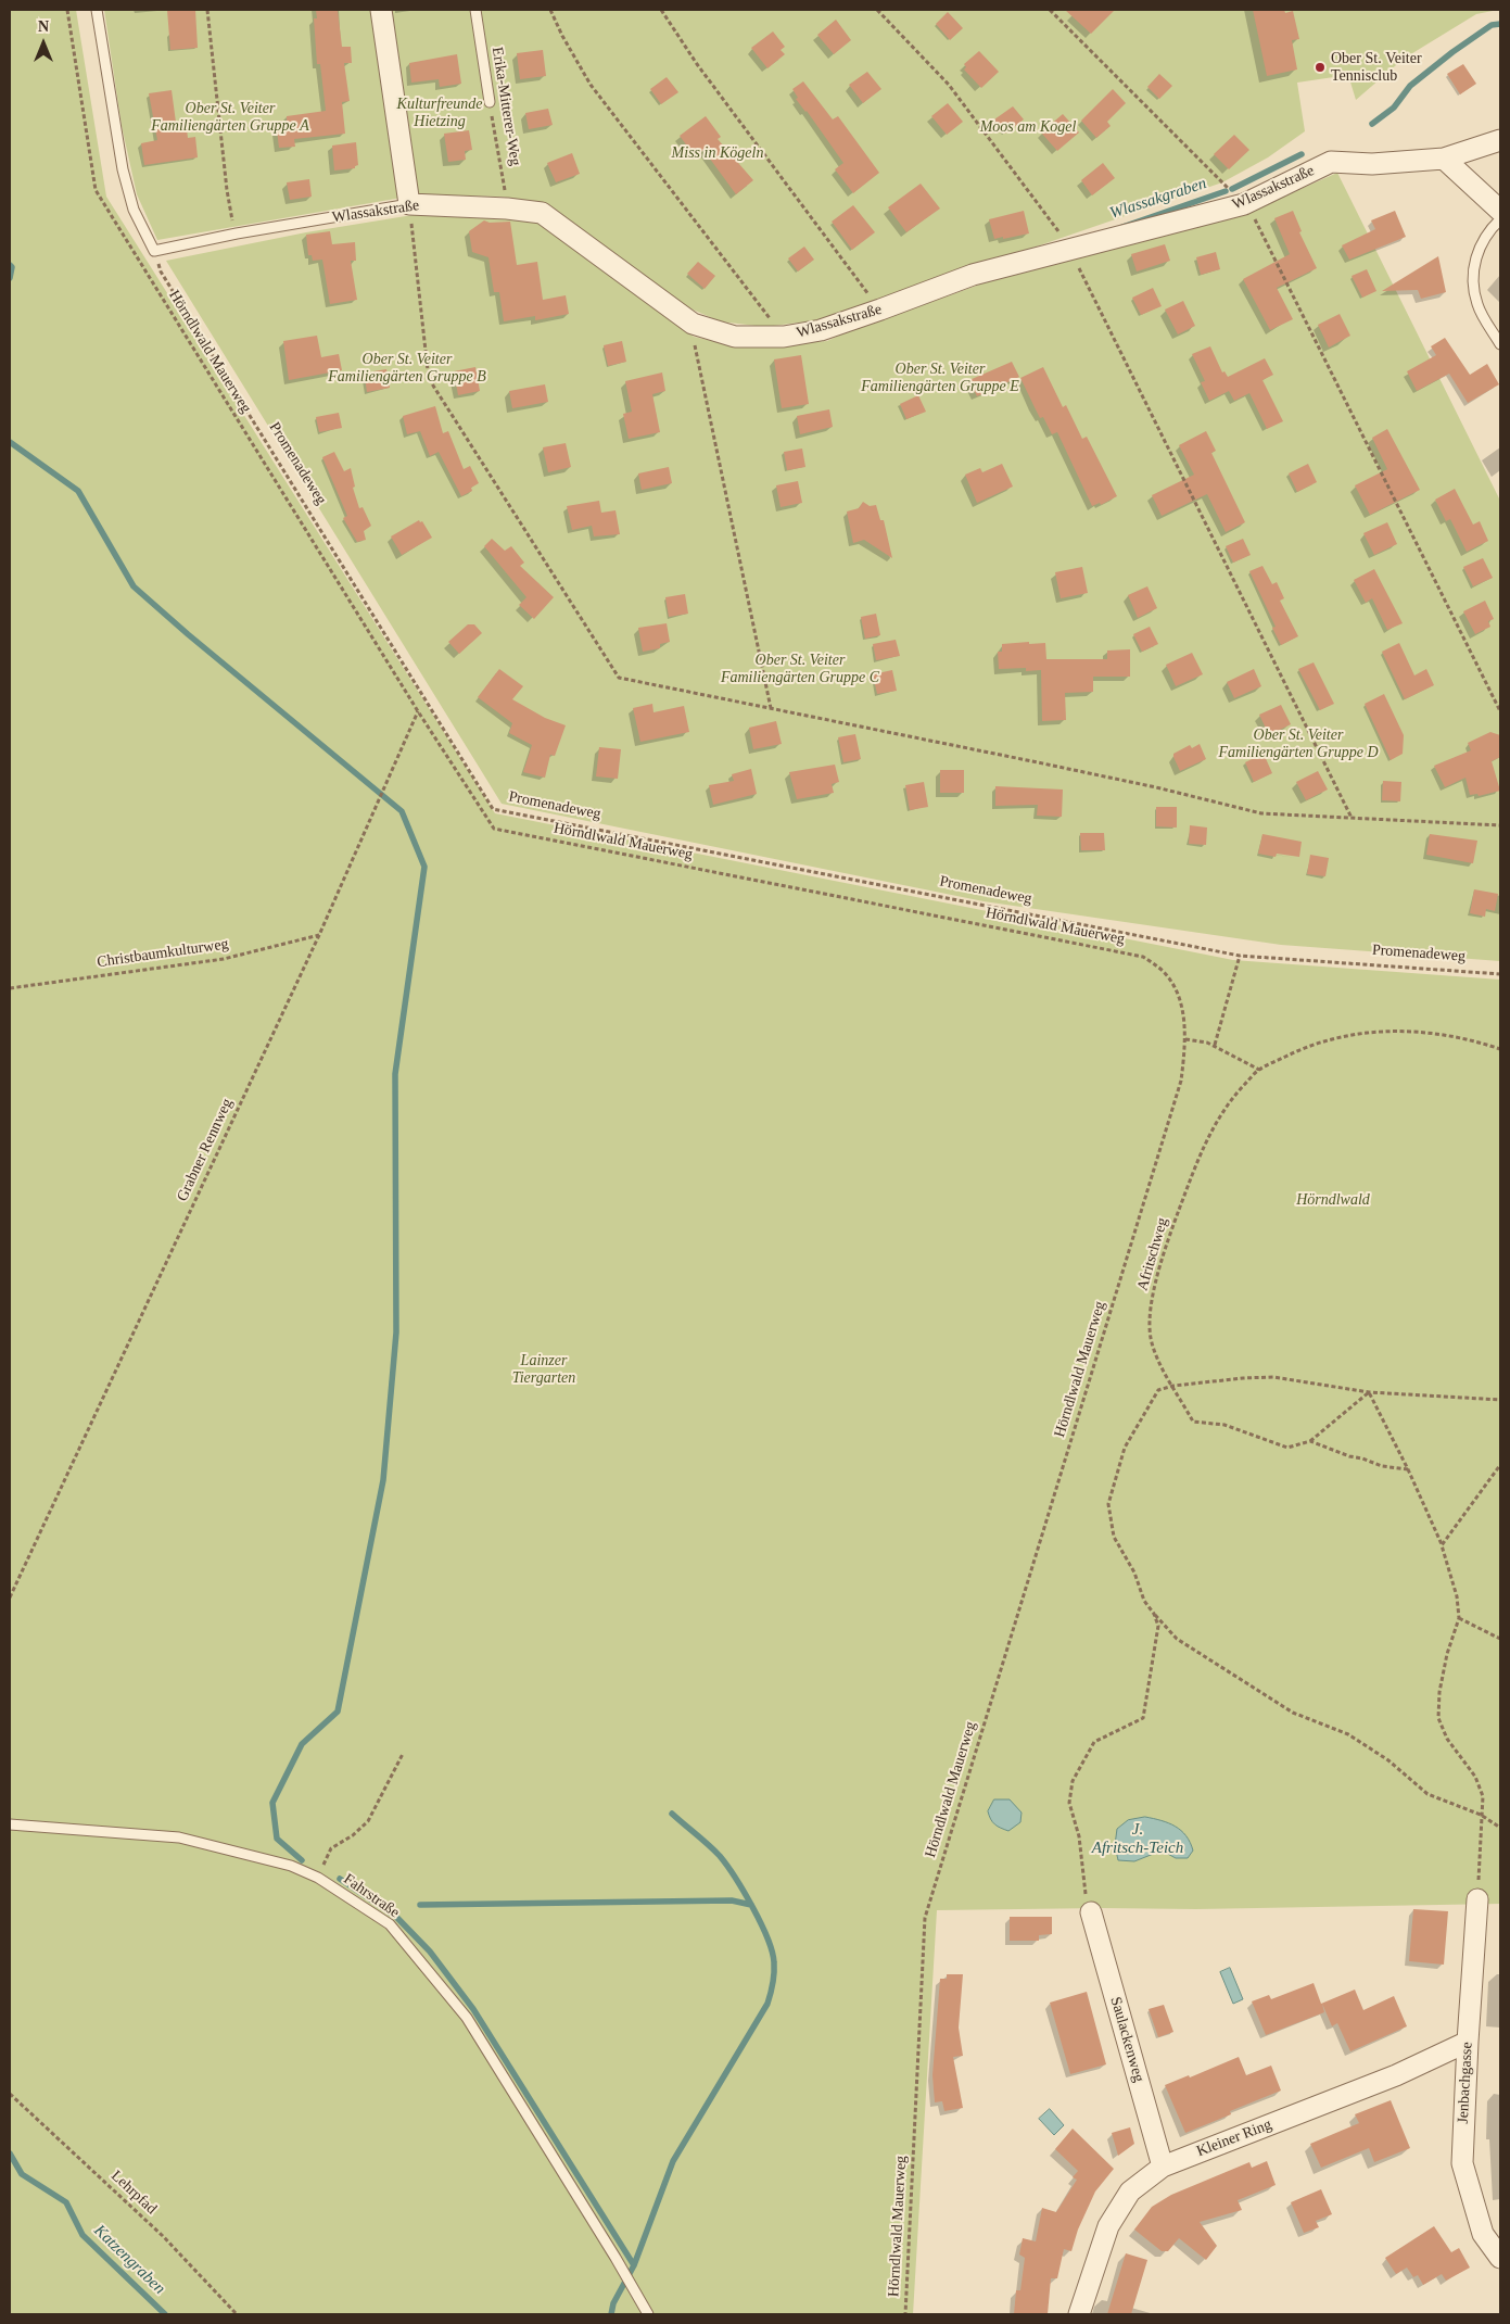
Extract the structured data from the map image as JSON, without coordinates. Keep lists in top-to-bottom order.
{
  "streets": {
    "street": [
      "Wlassakstraße",
      "Saulackenweg",
      "Jenbachgasse",
      "Kleiner Ring"
    ],
    "lane": ["Erika-Mitterer-Weg", "Fahrstraße"],
    "path": [
      "Hörndlwald Mauerweg",
      "Promenadeweg",
      "Christbaumkulturweg",
      "Grabner Rennweg",
      "Afritschweg",
      "Lehrpfad"
    ]
  },
  "crossings": [
    ["Erika-Mitterer-Weg", "Wlassakstraße"],
    ["Wlassakstraße", "Promenadeweg"],
    ["Hörndlwald Mauerweg", "Grabner Rennweg"],
    ["Christbaumkulturweg", "Grabner Rennweg"],
    ["Saulackenweg", "Kleiner Ring"],
    ["Jenbachgasse", "Kleiner Ring"]
  ],
  "water": ["Wlassakgraben", "J. Afritsch-Teich", "Katzengraben"],
  "parks": [
    "Kulturfreunde Hietzing",
    "Ober St. Veiter Familiengärten Gruppe A",
    "Moos am Kogel",
    "Miss in Kögeln",
    "Ober St. Veiter Familiengärten Gruppe B",
    "Ober St. Veiter Familiengärten Gruppe E",
    "Ober St. Veiter Familiengärten Gruppe C",
    "Ober St. Veiter Familiengärten Gruppe D",
    "Hörndlwald",
    "Lainzer Tiergarten"
  ],
  "places": ["Ober St. Veiter Tennisclub"],
  "north": "top"
}
